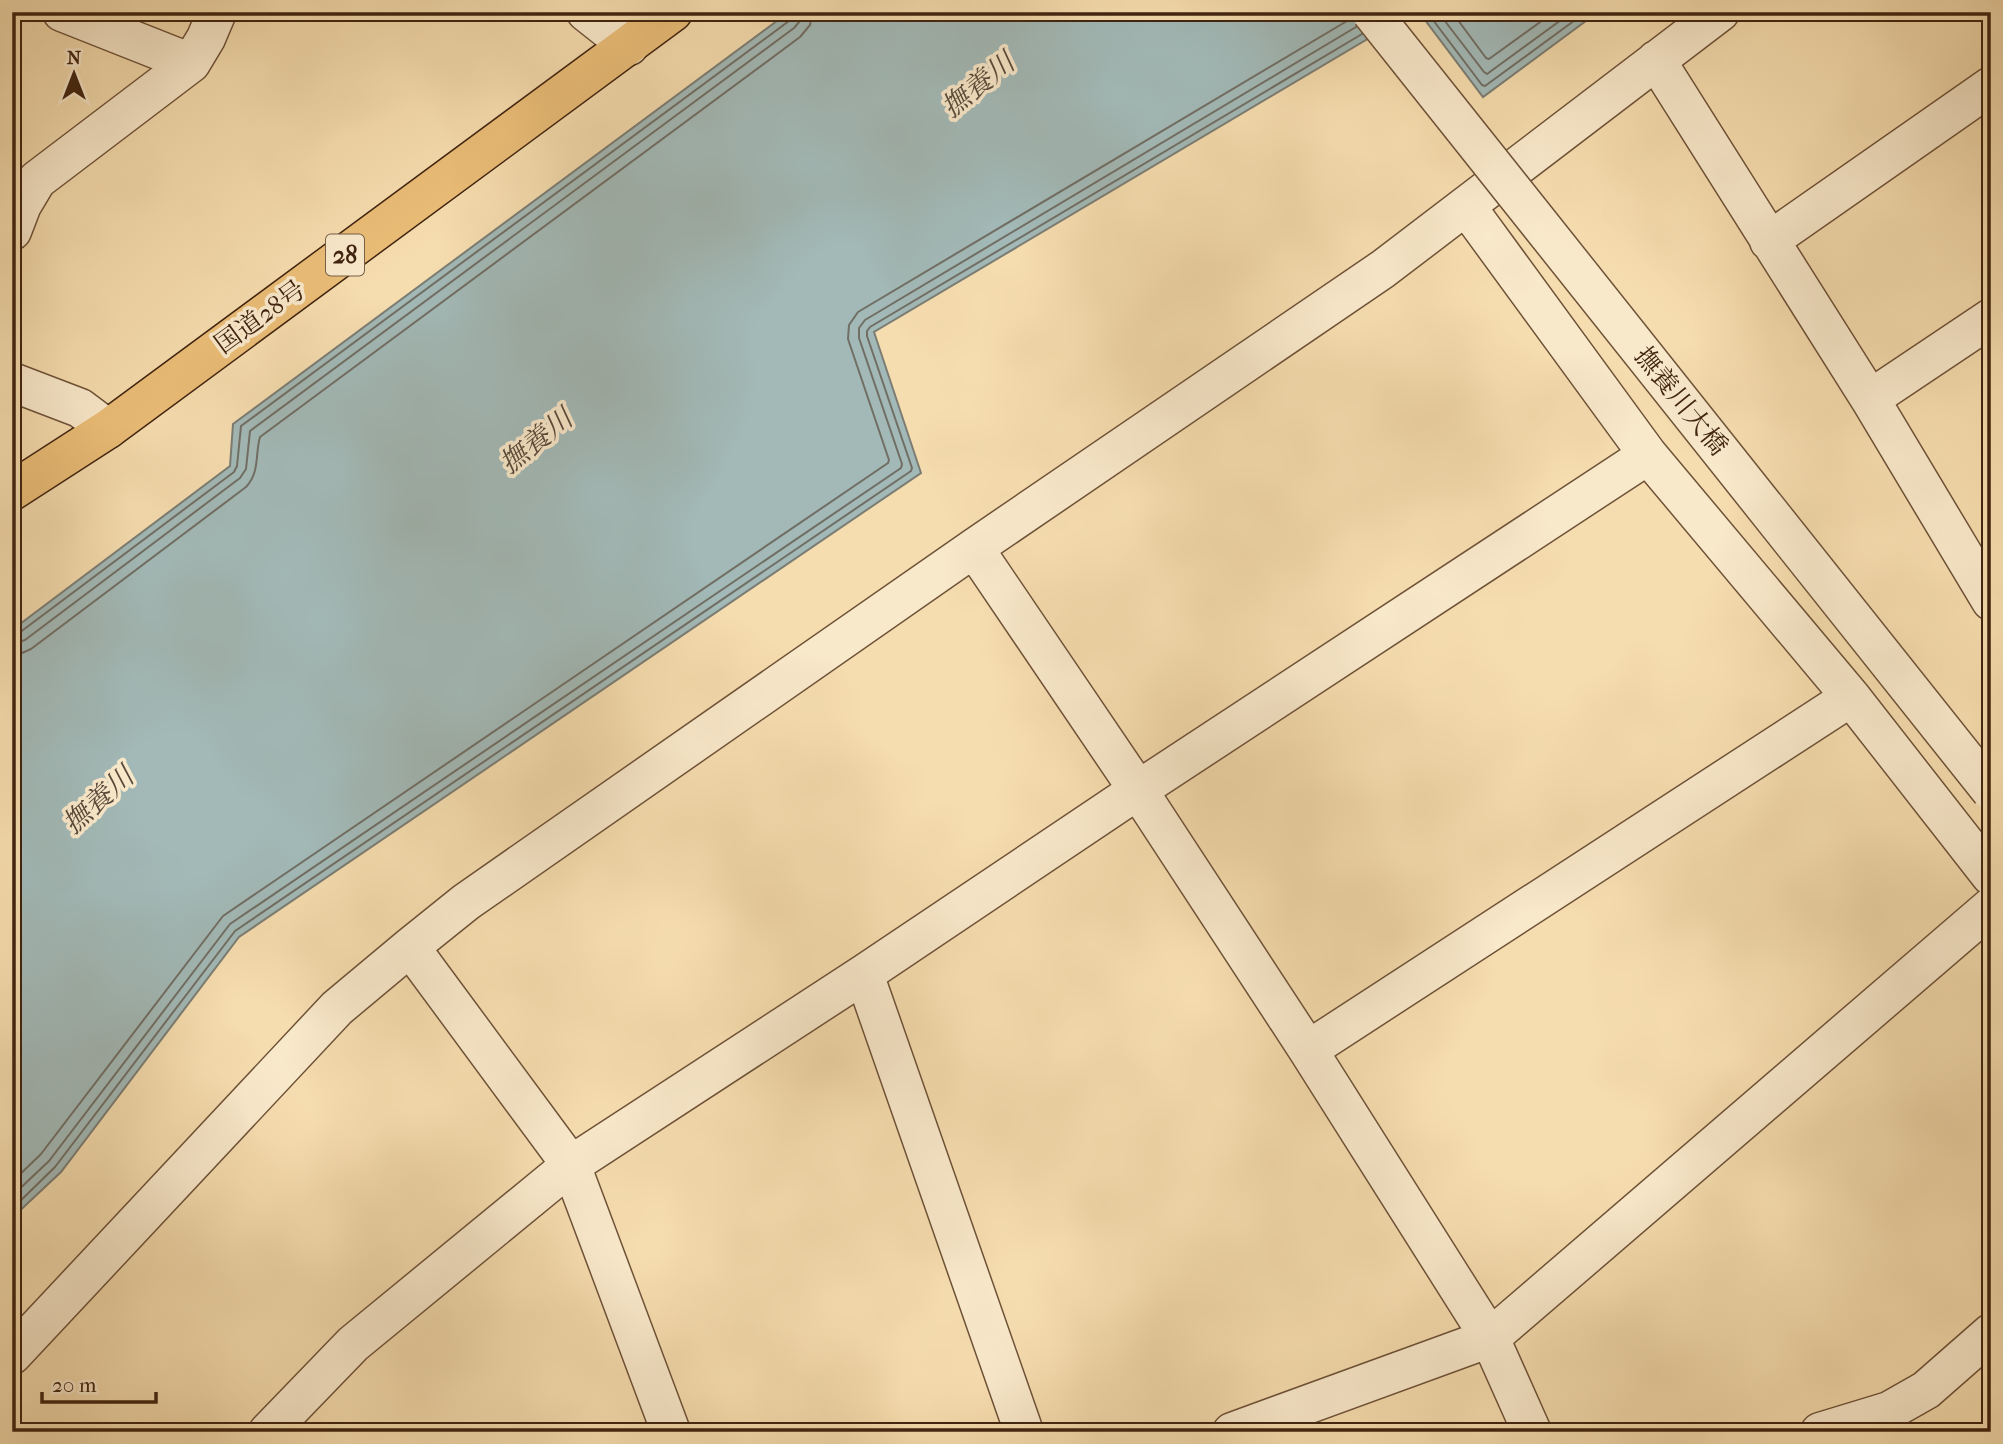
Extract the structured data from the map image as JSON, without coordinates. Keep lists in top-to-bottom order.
{
  "streets": {
    "highway": ["28", "国道28号"],
    "street": ["撫養川大橋"]
  },
  "water": ["撫養川"],
  "scale_bar": "20 m",
  "north": "top"
}
